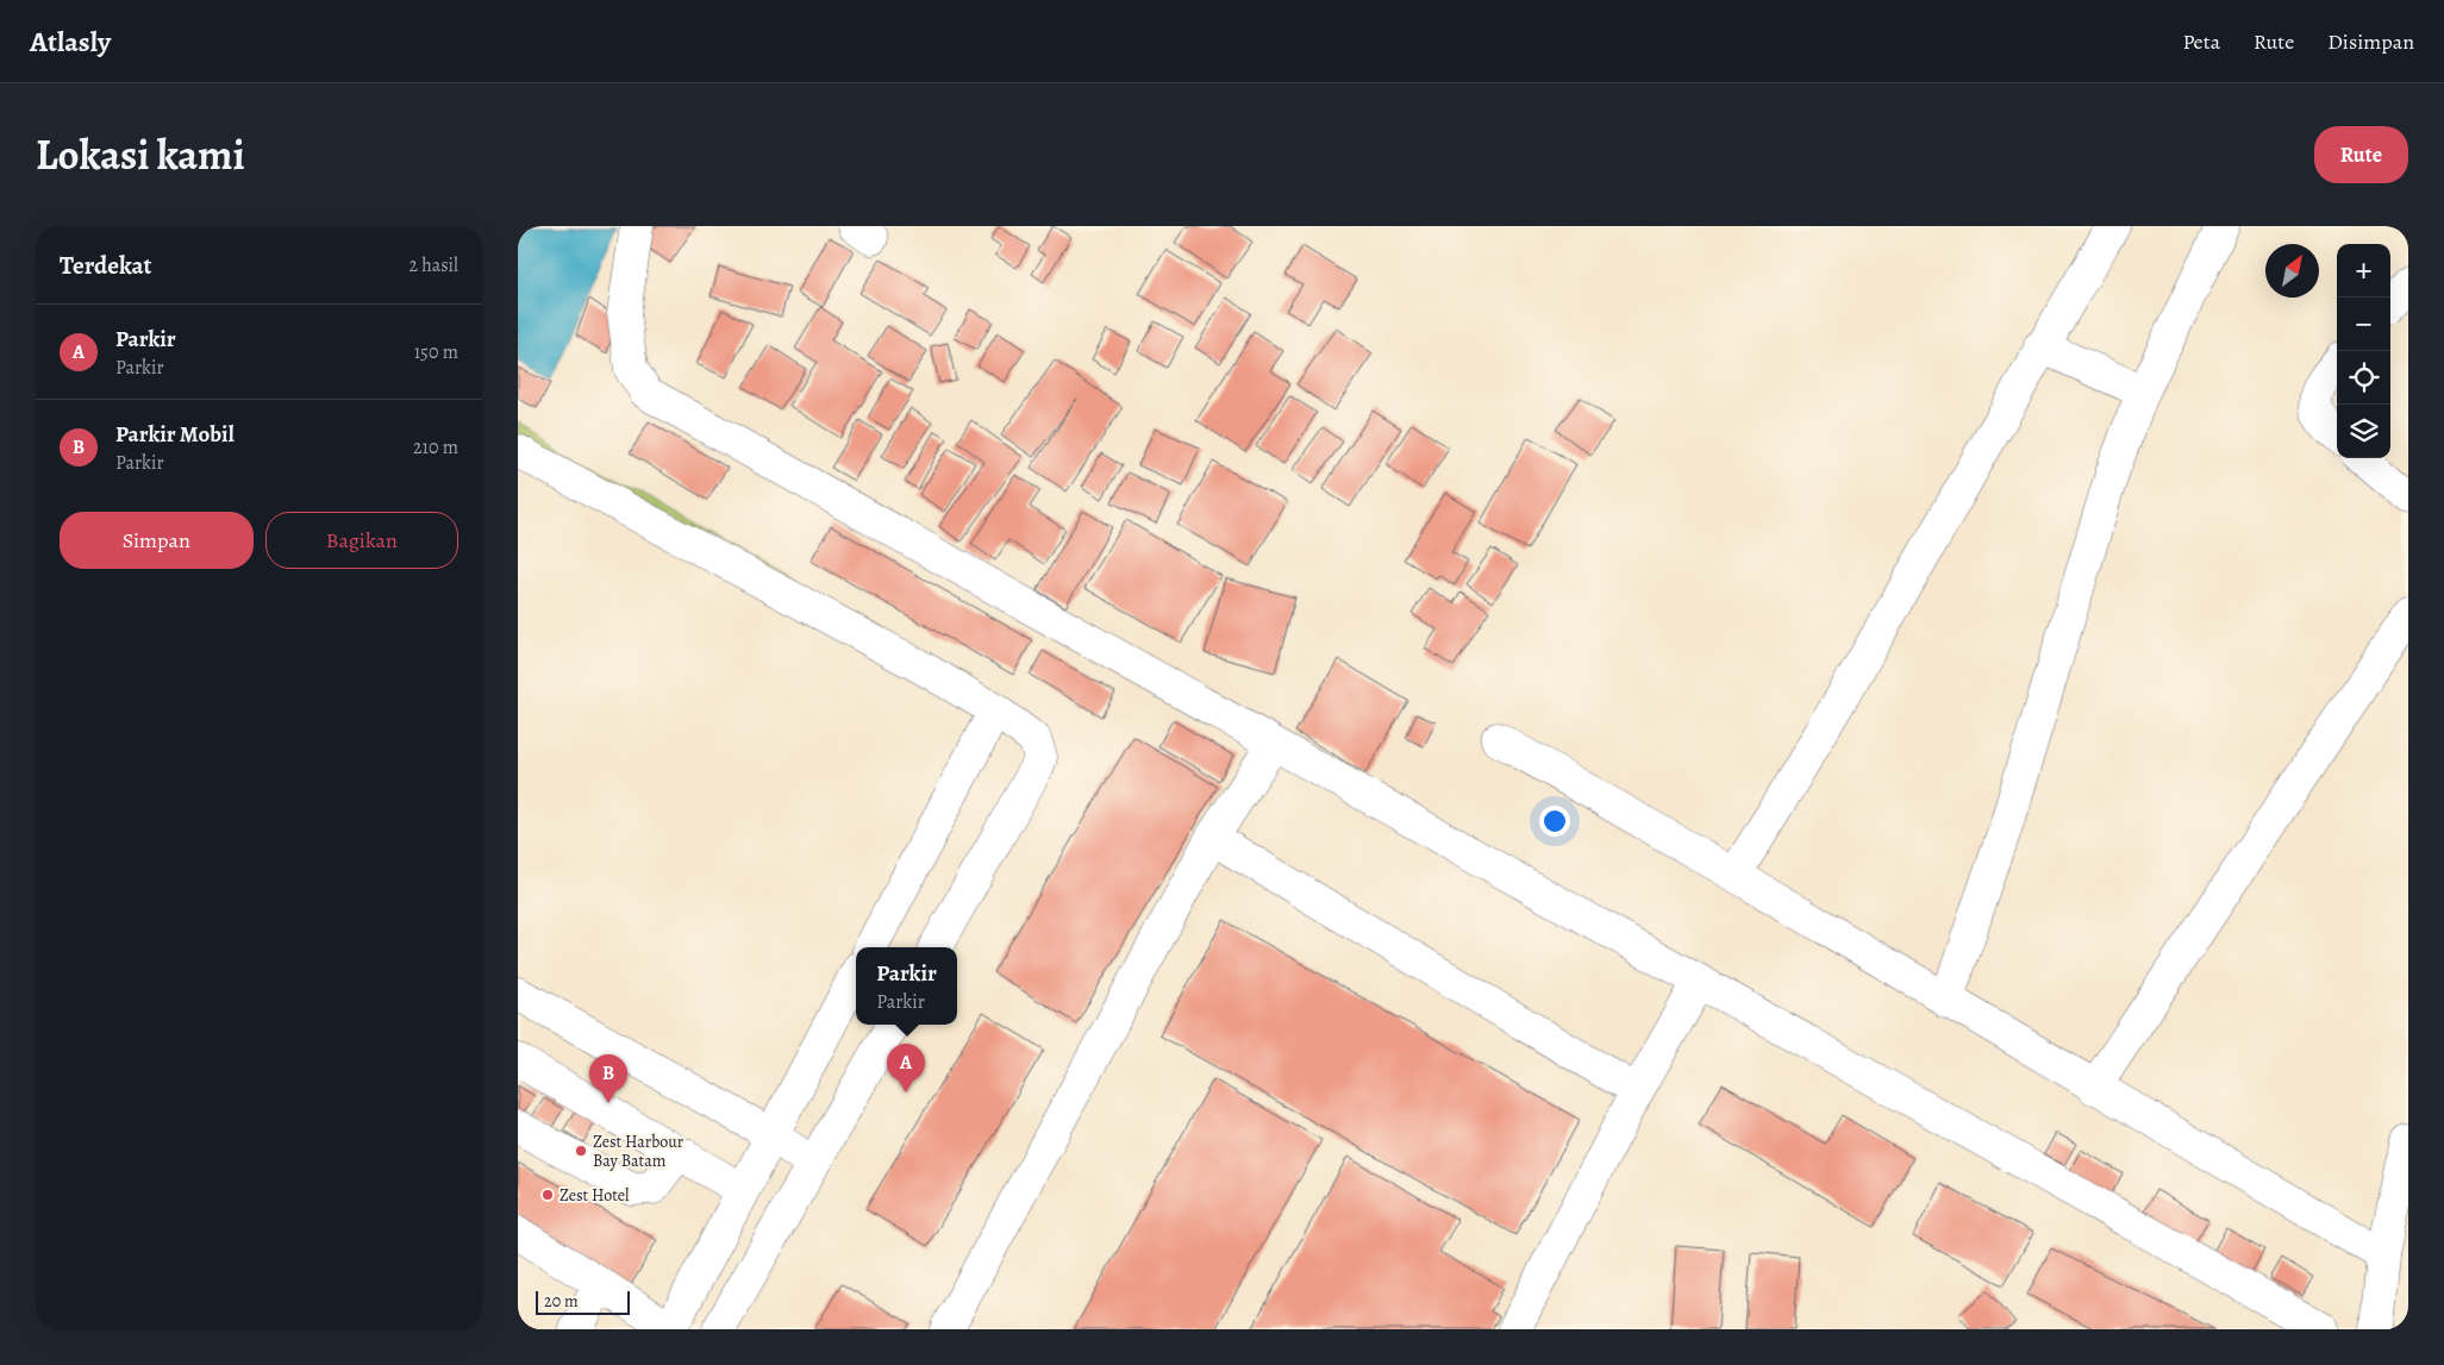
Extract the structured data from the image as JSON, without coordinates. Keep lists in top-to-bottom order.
{
  "places": ["Zest Harbour Bay Batam", "Zest Hotel"],
  "scale_bar": "20 m",
  "north": "top right",
  "page": {
    "header": "Atlasly",
    "nav": ["Peta", "Rute", "Disimpan"],
    "title": "Lokasi kami",
    "buttons": [
      "Rute",
      ["Simpan", "Bagikan"]
    ],
    "heading": ["Terdekat", "2 hasil"],
    "map_buttons": ["+", "−"],
    "list": [
      {
        "mark": "A",
        "name": "Parkir",
        "note": "Parkir",
        "value": "150 m"
      },
      {
        "mark": "B",
        "name": "Parkir Mobil",
        "note": "Parkir",
        "value": "210 m"
      }
    ],
    "popup": ["Parkir", "Parkir"],
    "pins": ["A", "B"],
    "scale": "20 m"
  }
}
